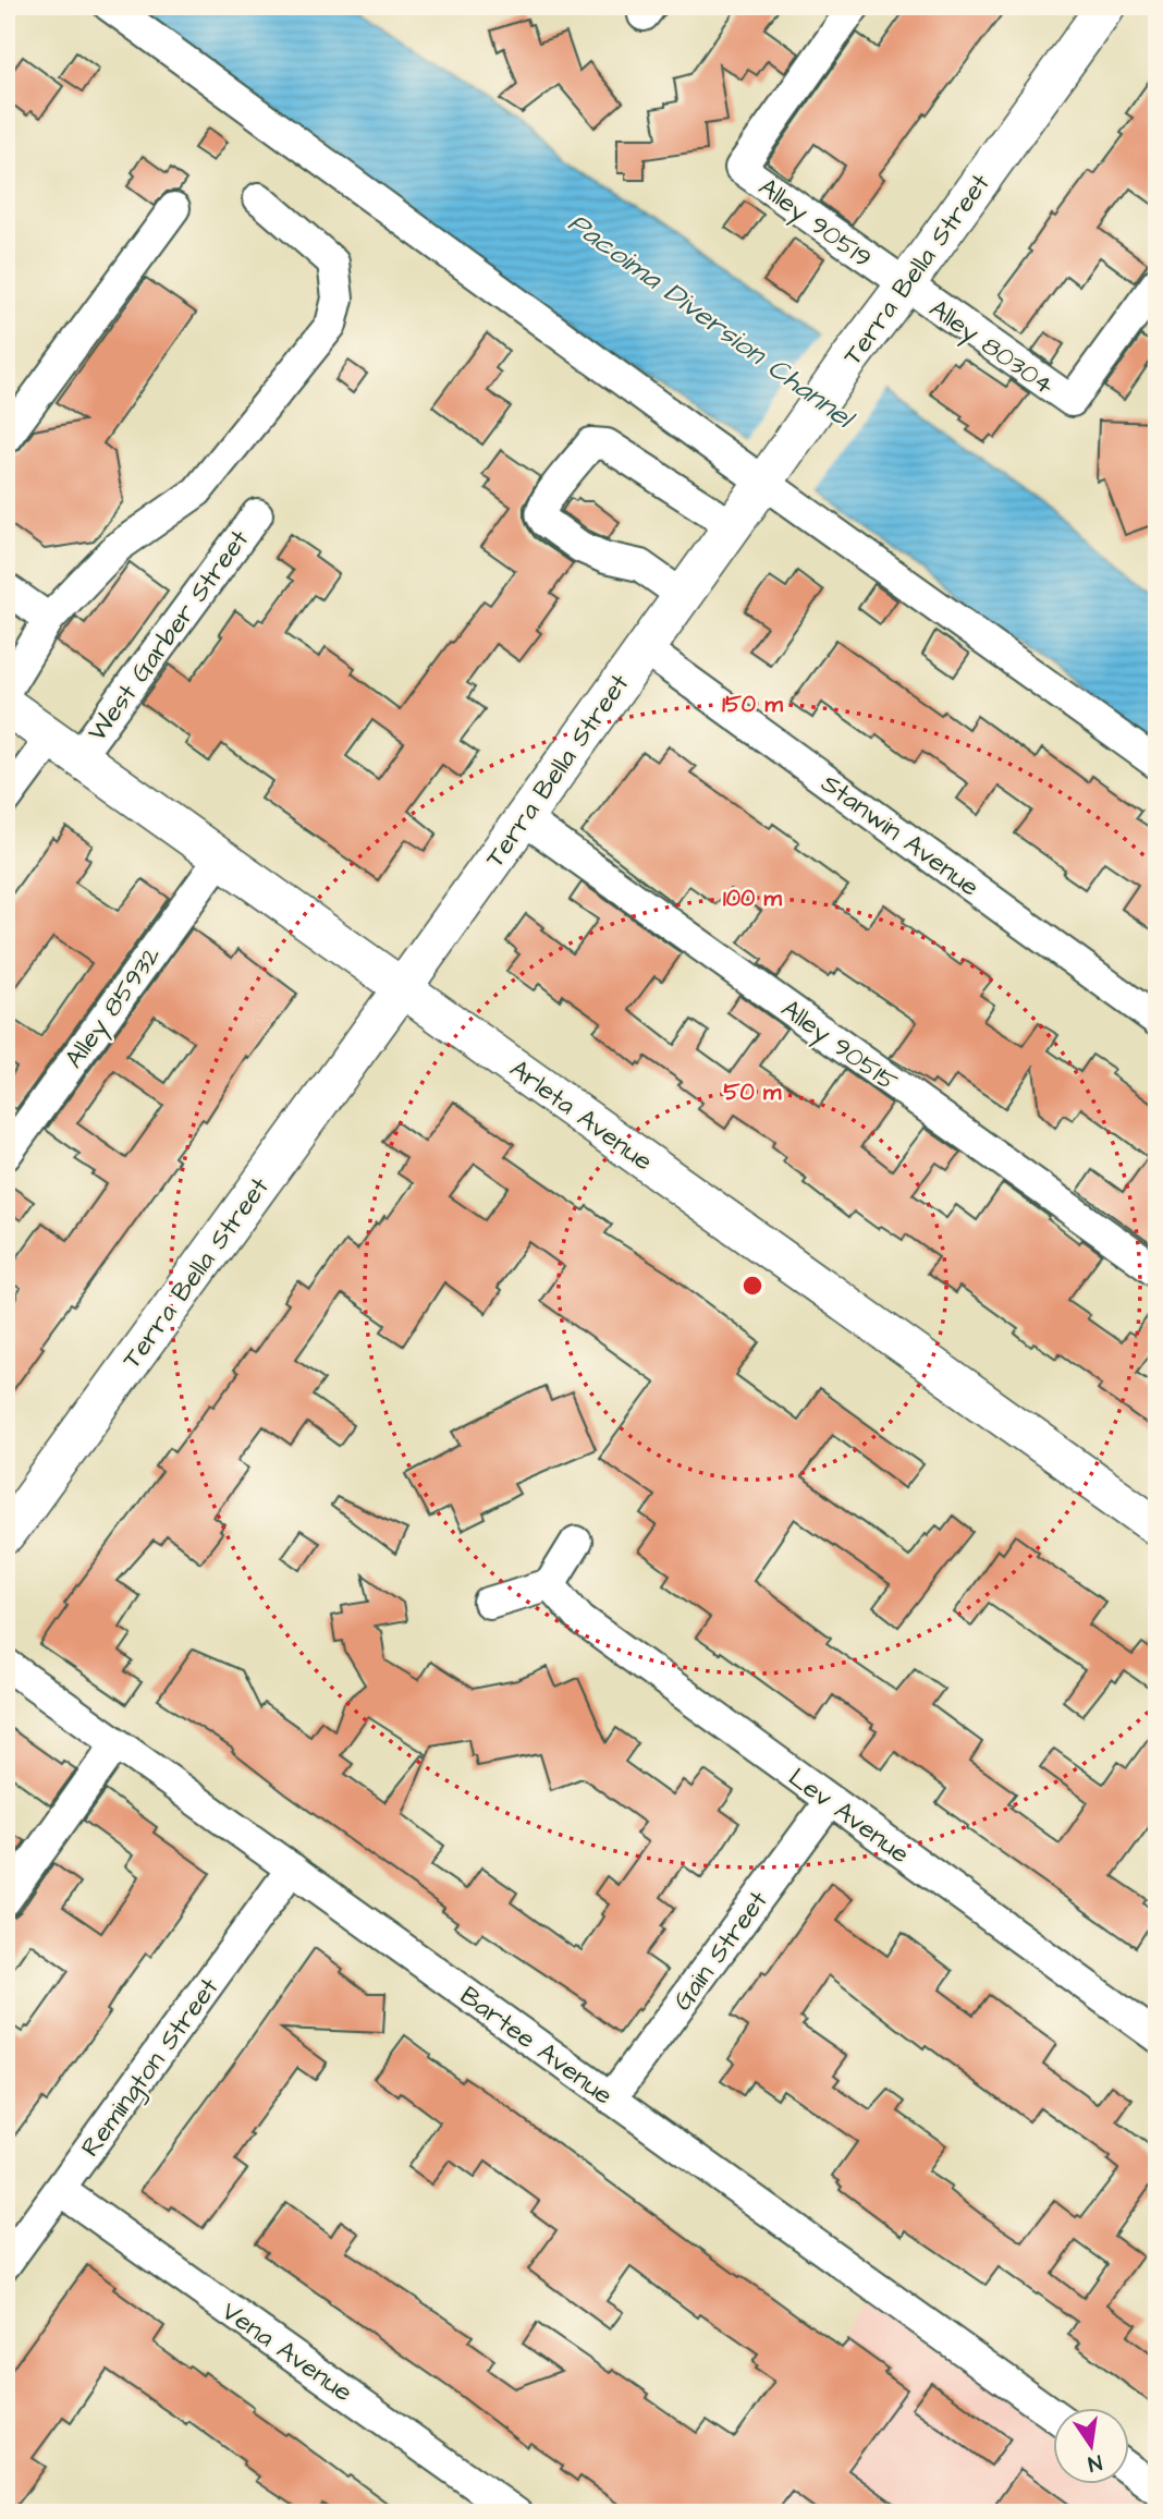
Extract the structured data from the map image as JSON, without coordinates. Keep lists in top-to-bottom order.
{
  "streets": {
    "main road": ["Terra Bella Street", "Arleta Avenue"],
    "street": [
      "Alley 90519",
      "Alley 80304",
      "West Garber Street",
      "Stanwin Avenue",
      "Alley 85932",
      "Alley 90515",
      "Lev Avenue",
      "Gain Street",
      "Bartee Avenue",
      "Remington Street",
      "Vena Avenue"
    ]
  },
  "crossings": [
    ["Alley 90519", "Terra Bella Street"],
    ["Alley 90519", "Alley 80304"],
    ["Terra Bella Street", "Alley 80304"],
    ["Terra Bella Street", "Stanwin Avenue"],
    ["Terra Bella Street", "Alley 90515"],
    ["Terra Bella Street", "Arleta Avenue"],
    ["West Garber Street", "Arleta Avenue"],
    ["Alley 85932", "Arleta Avenue"],
    ["Lev Avenue", "Gain Street"],
    ["Gain Street", "Bartee Avenue"],
    ["Bartee Avenue", "Remington Street"],
    ["Remington Street", "Vena Avenue"]
  ],
  "water": ["Pacoima Diversion Channel"],
  "north": "bottom",
  "rings": ["150 m", "100 m", "50 m"]
}
